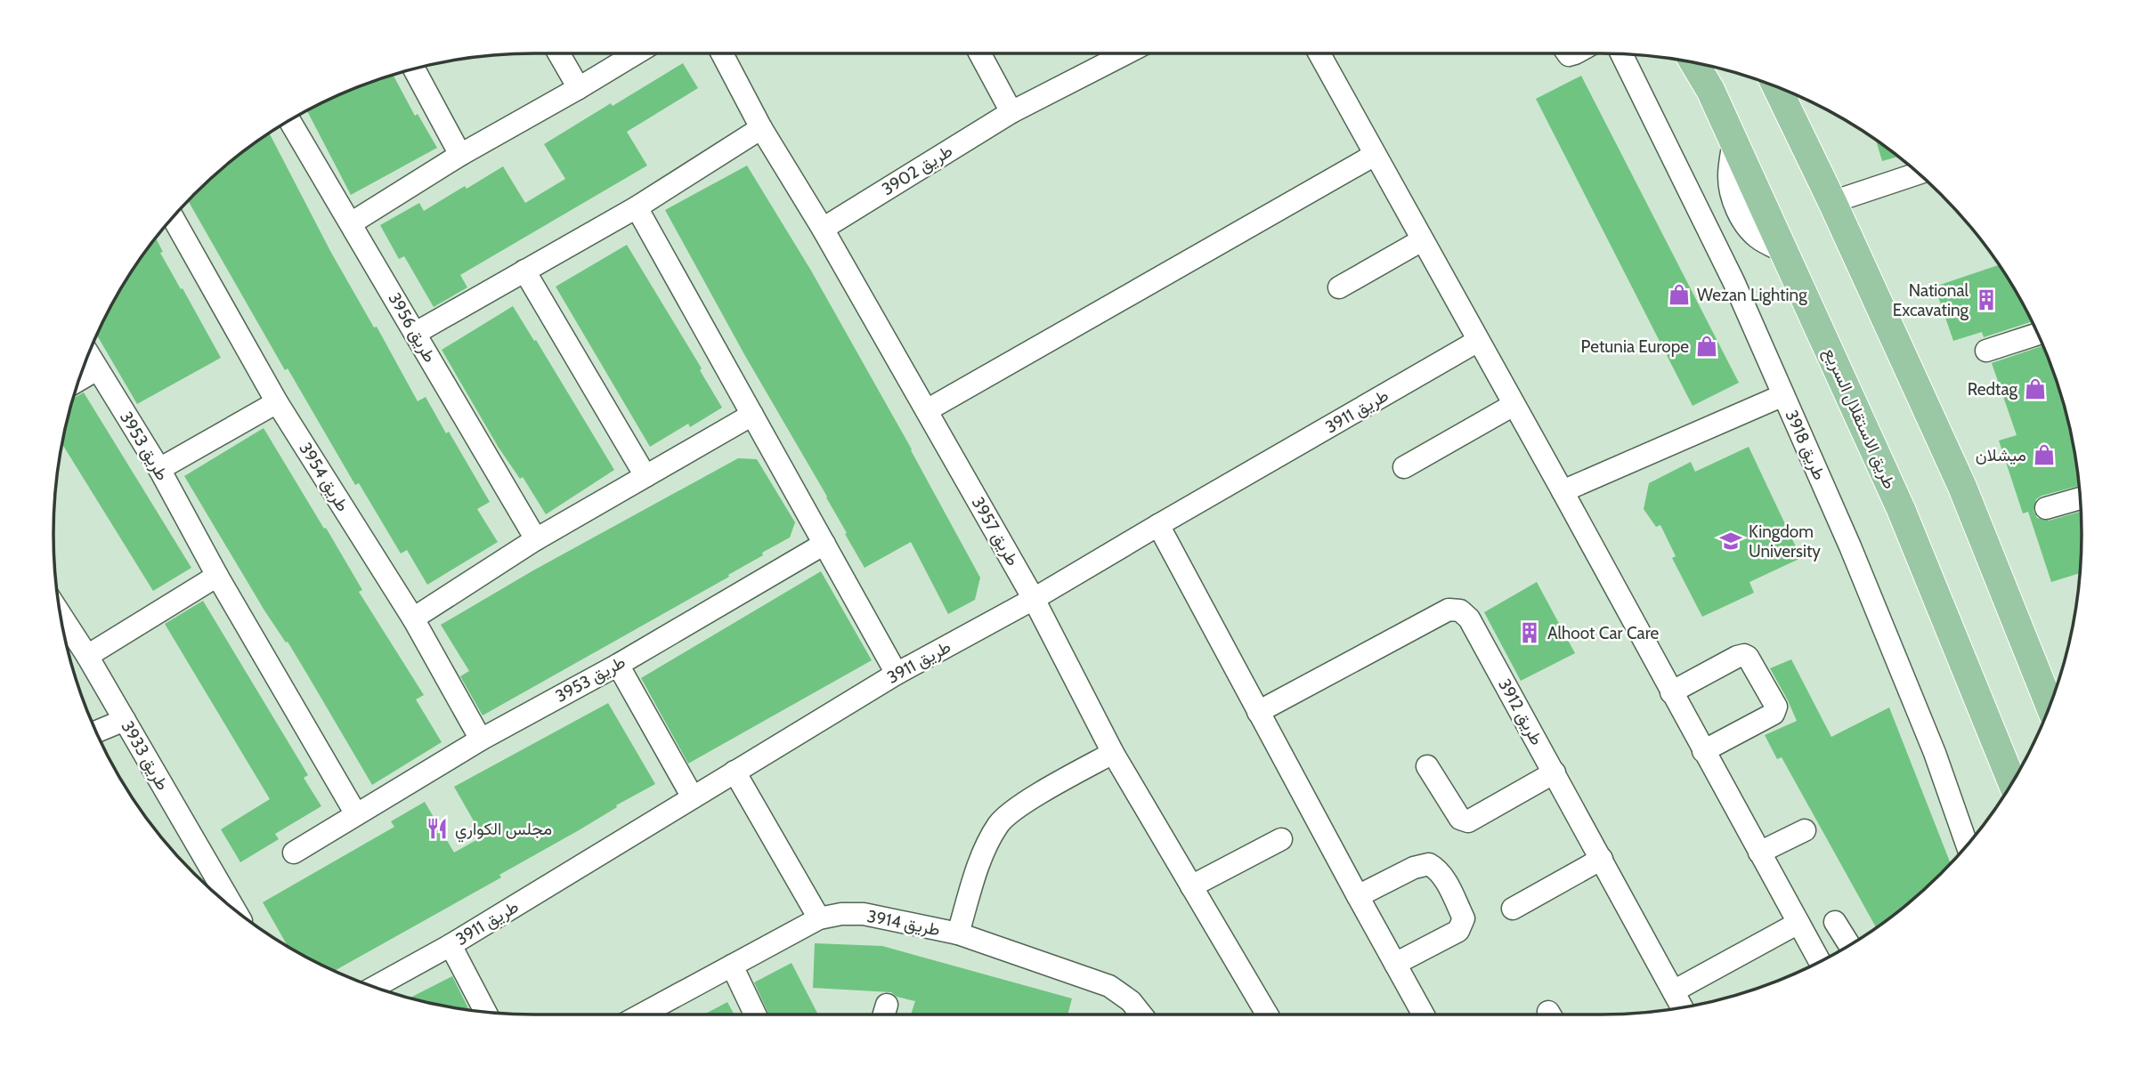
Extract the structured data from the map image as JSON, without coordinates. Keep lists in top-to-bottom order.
{
  "streets": {
    "main road": ["طريق الاستقلال السريع"],
    "street": [
      "طريق 3902",
      "طريق 3956",
      "طريق 3911",
      "طريق 3918",
      "طريق 3953",
      "طريق 3954",
      "طريق 3957",
      "طريق 3912",
      "طريق 3933",
      "طريق 3914"
    ]
  },
  "crossings": [
    ["طريق 3902", "طريق 3957"],
    ["طريق 3911", "طريق 3957"],
    ["طريق 3953", "طريق 3954"]
  ],
  "places": {
    "shop": [
      "Wezan Lighting",
      "Petunia Europe",
      "Redtag",
      "ميشلان"
    ],
    "building": ["National Excavating", "Alhoot Car Care"],
    "school or university": ["Kingdom University"],
    "restaurant": ["مجلس الكواري"]
  }
}
